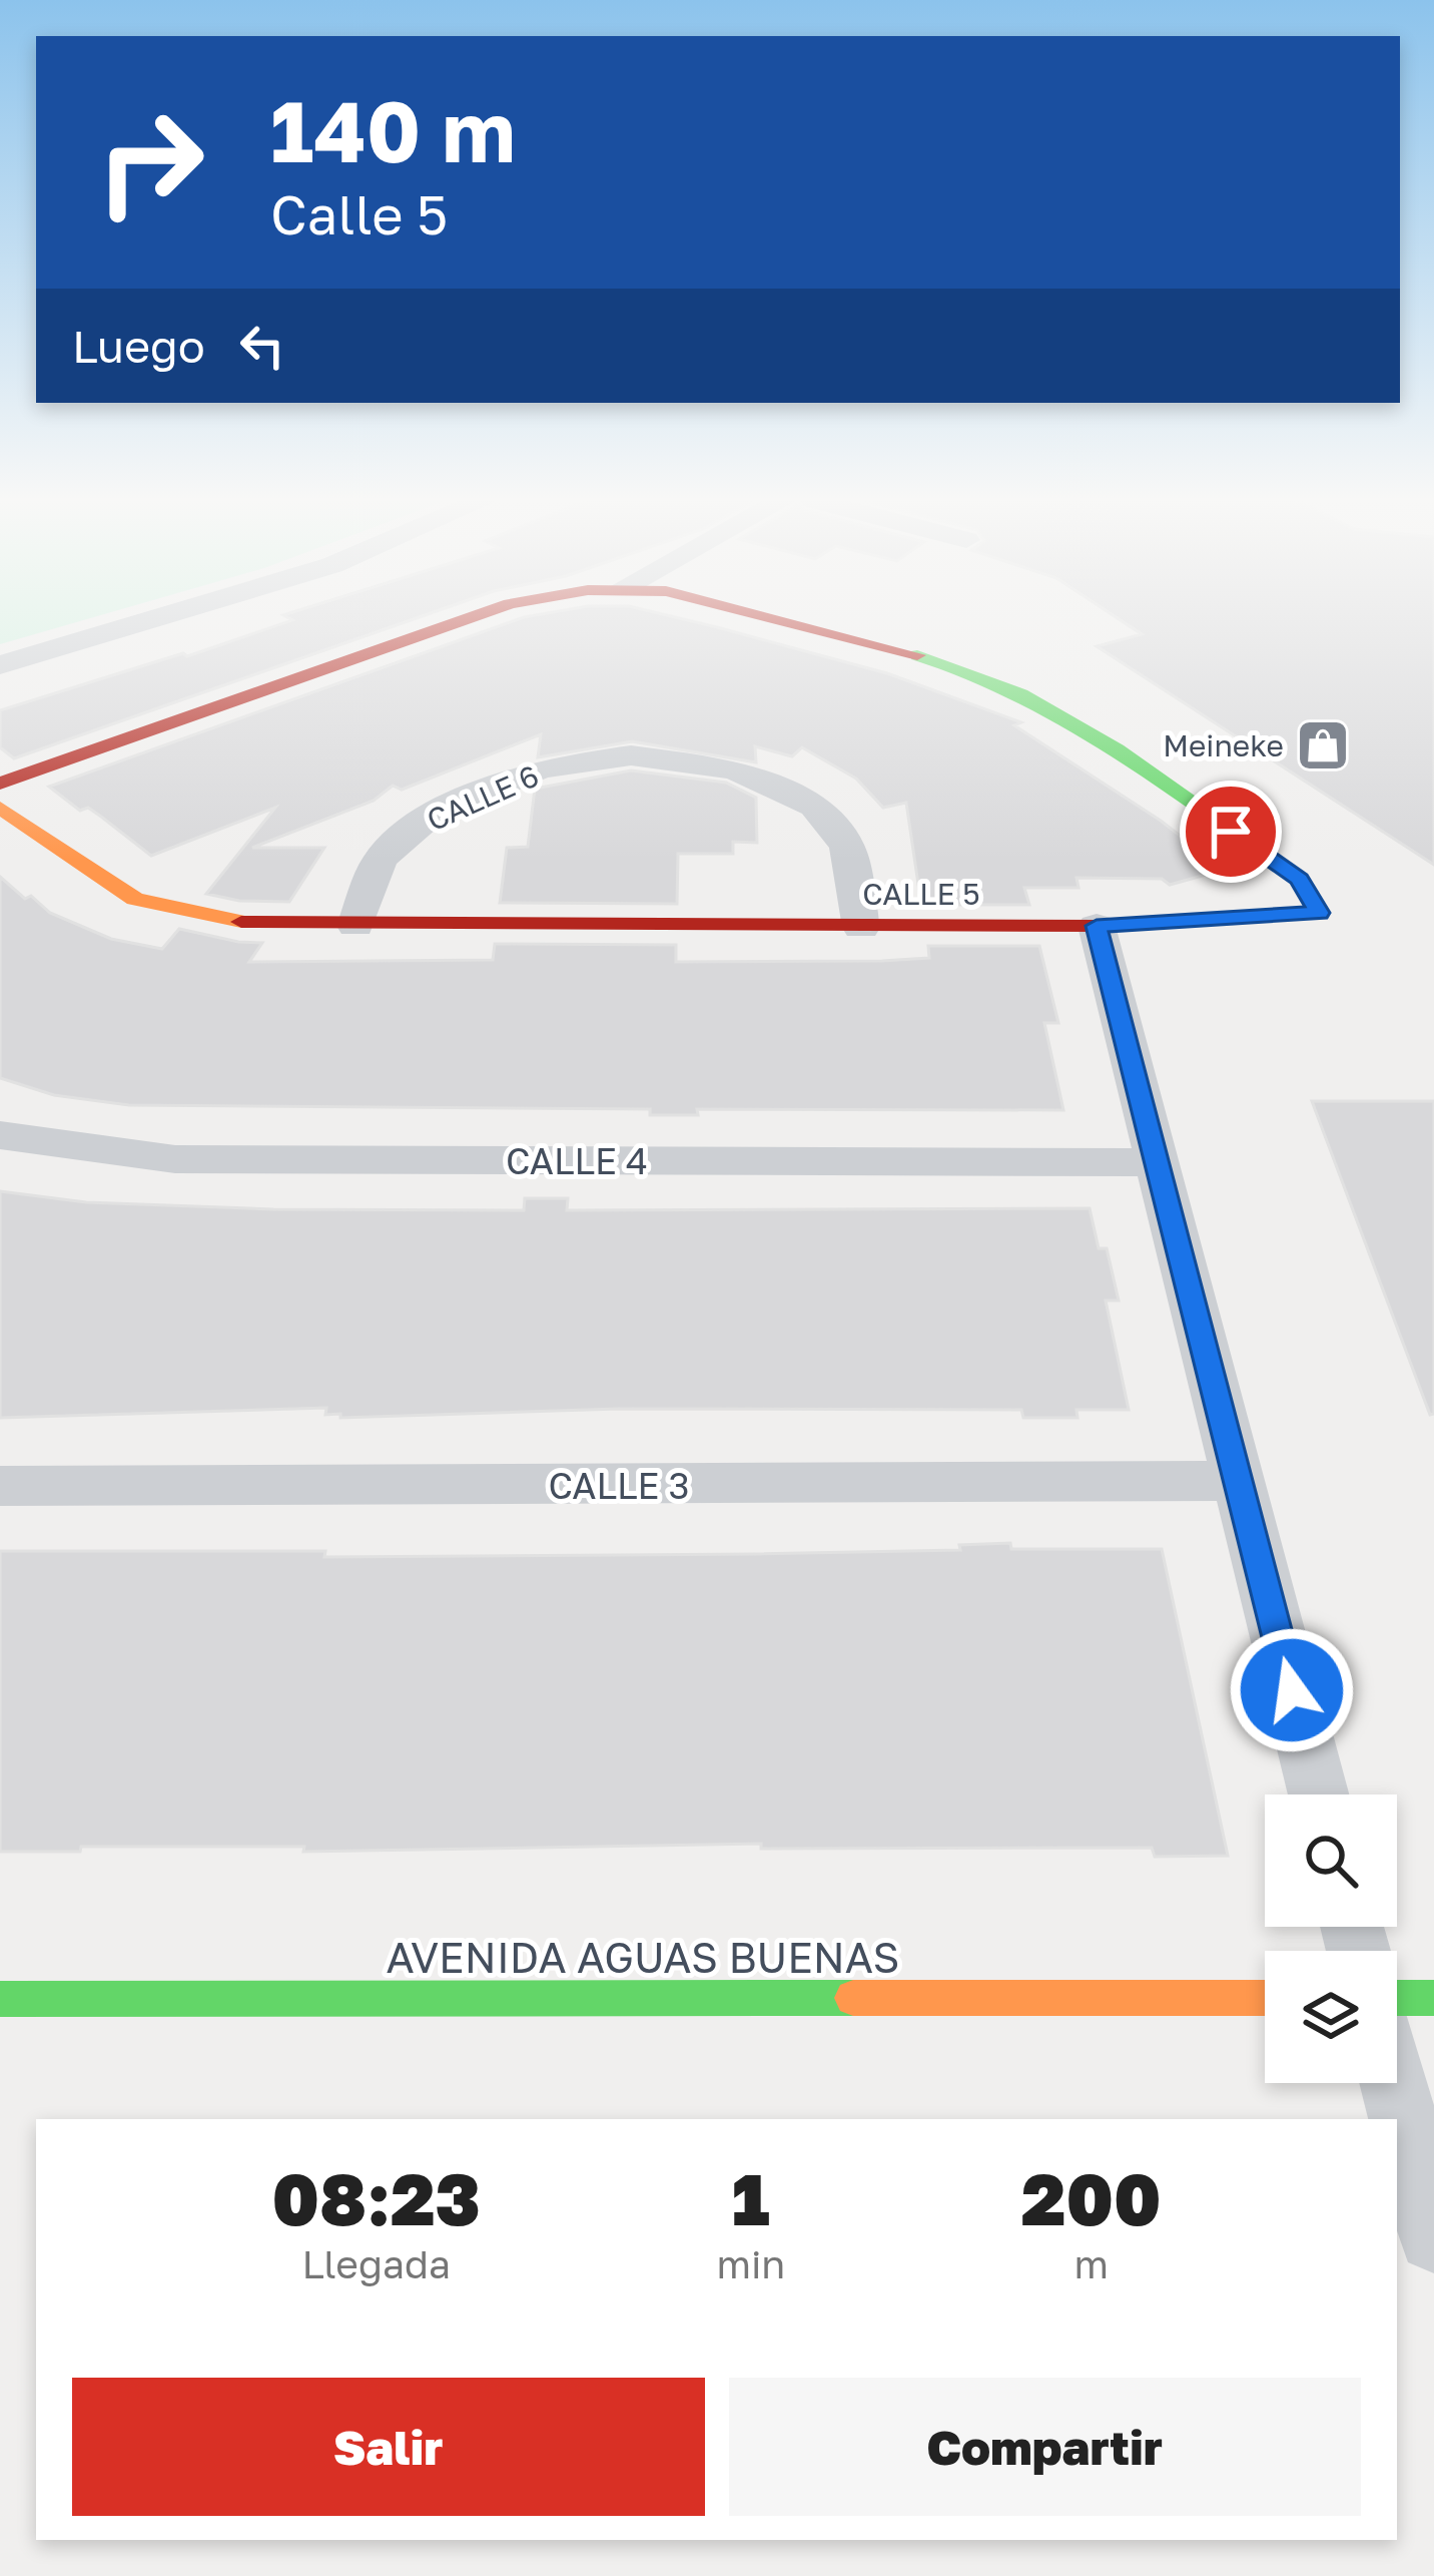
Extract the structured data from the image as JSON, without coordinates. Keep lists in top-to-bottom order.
{
  "streets": {
    "street": [
      "CALLE 6",
      "CALLE 5",
      "CALLE 4",
      "CALLE 3",
      "AVENIDA AGUAS BUENAS"
    ]
  },
  "crossings": [
    ["CALLE 6", "CALLE 5"]
  ],
  "places": {
    "shop": ["Meineke"]
  },
  "page": {
    "turn": ["140 m", "Calle 5"],
    "then": "Luego",
    "eta": [
      "08:23",
      "Llegada",
      "1",
      "min",
      "200",
      "m"
    ],
    "buttons": ["Salir", "Compartir"]
  }
}
